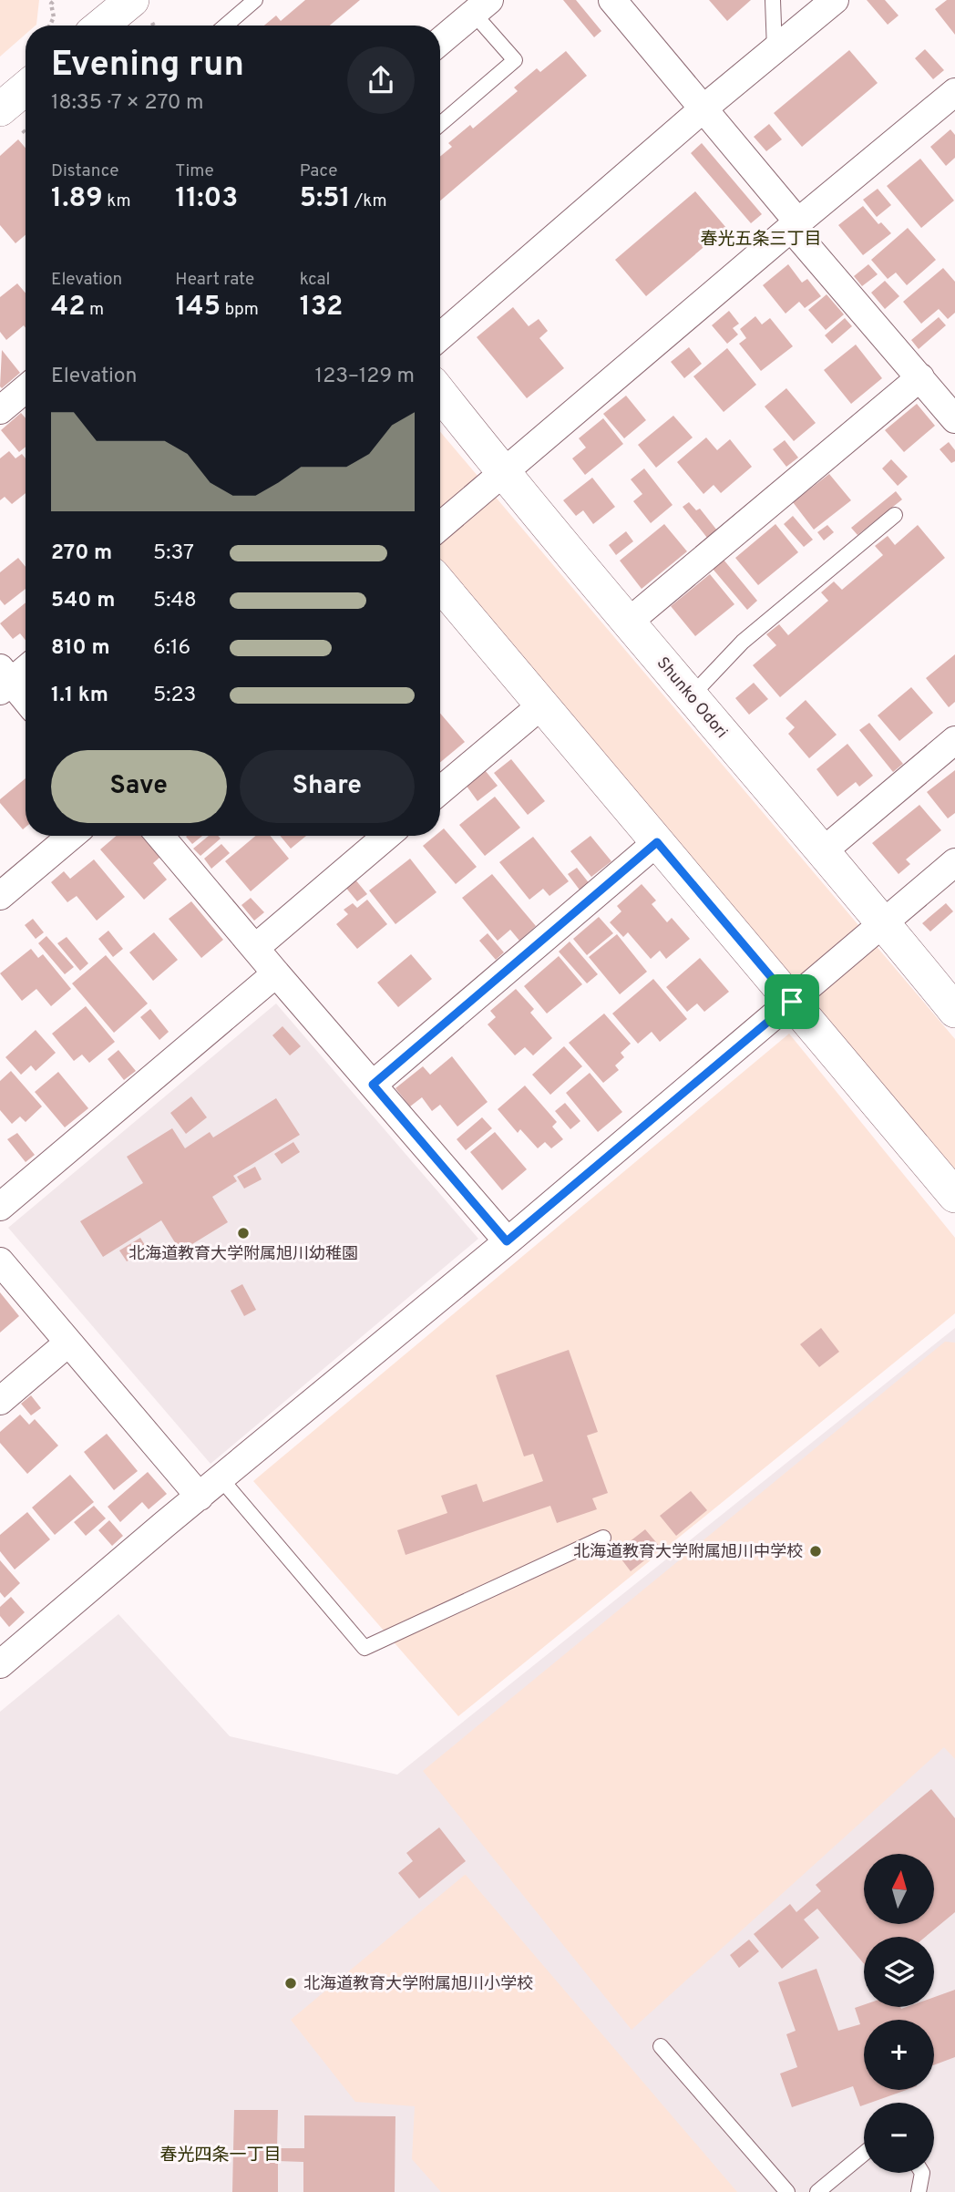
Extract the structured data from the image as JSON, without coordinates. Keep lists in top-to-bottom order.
{
  "streets": {
    "street": ["Shunko Odori"]
  },
  "districts": ["春光五条三丁目", "春光四条一丁目"],
  "places": ["北海道教育大学附属旭川幼稚園", "北海道教育大学附属旭川中学校", "北海道教育大学附属旭川小学校"],
  "north": "top",
  "page": {
    "heading": ["Evening run", "18:35 · 7 × 270 m"],
    "stats": [
      ["Distance", "1.89 km"],
      ["Time", "11:03"],
      ["Pace", "5:51 /km"],
      ["Elevation", "42 m"],
      ["Heart rate", "145 bpm"],
      ["kcal", "132"]
    ],
    "chart": ["Elevation", "123–129 m"],
    "list": [
      {
        "name": "270 m",
        "note": "5:37"
      },
      {
        "name": "540 m",
        "note": "5:48"
      },
      {
        "name": "810 m",
        "note": "6:16"
      },
      {
        "name": "1.1 km",
        "note": "5:23"
      }
    ],
    "buttons": ["Save", "Share"],
    "map_buttons": ["+", "−"]
  }
}
